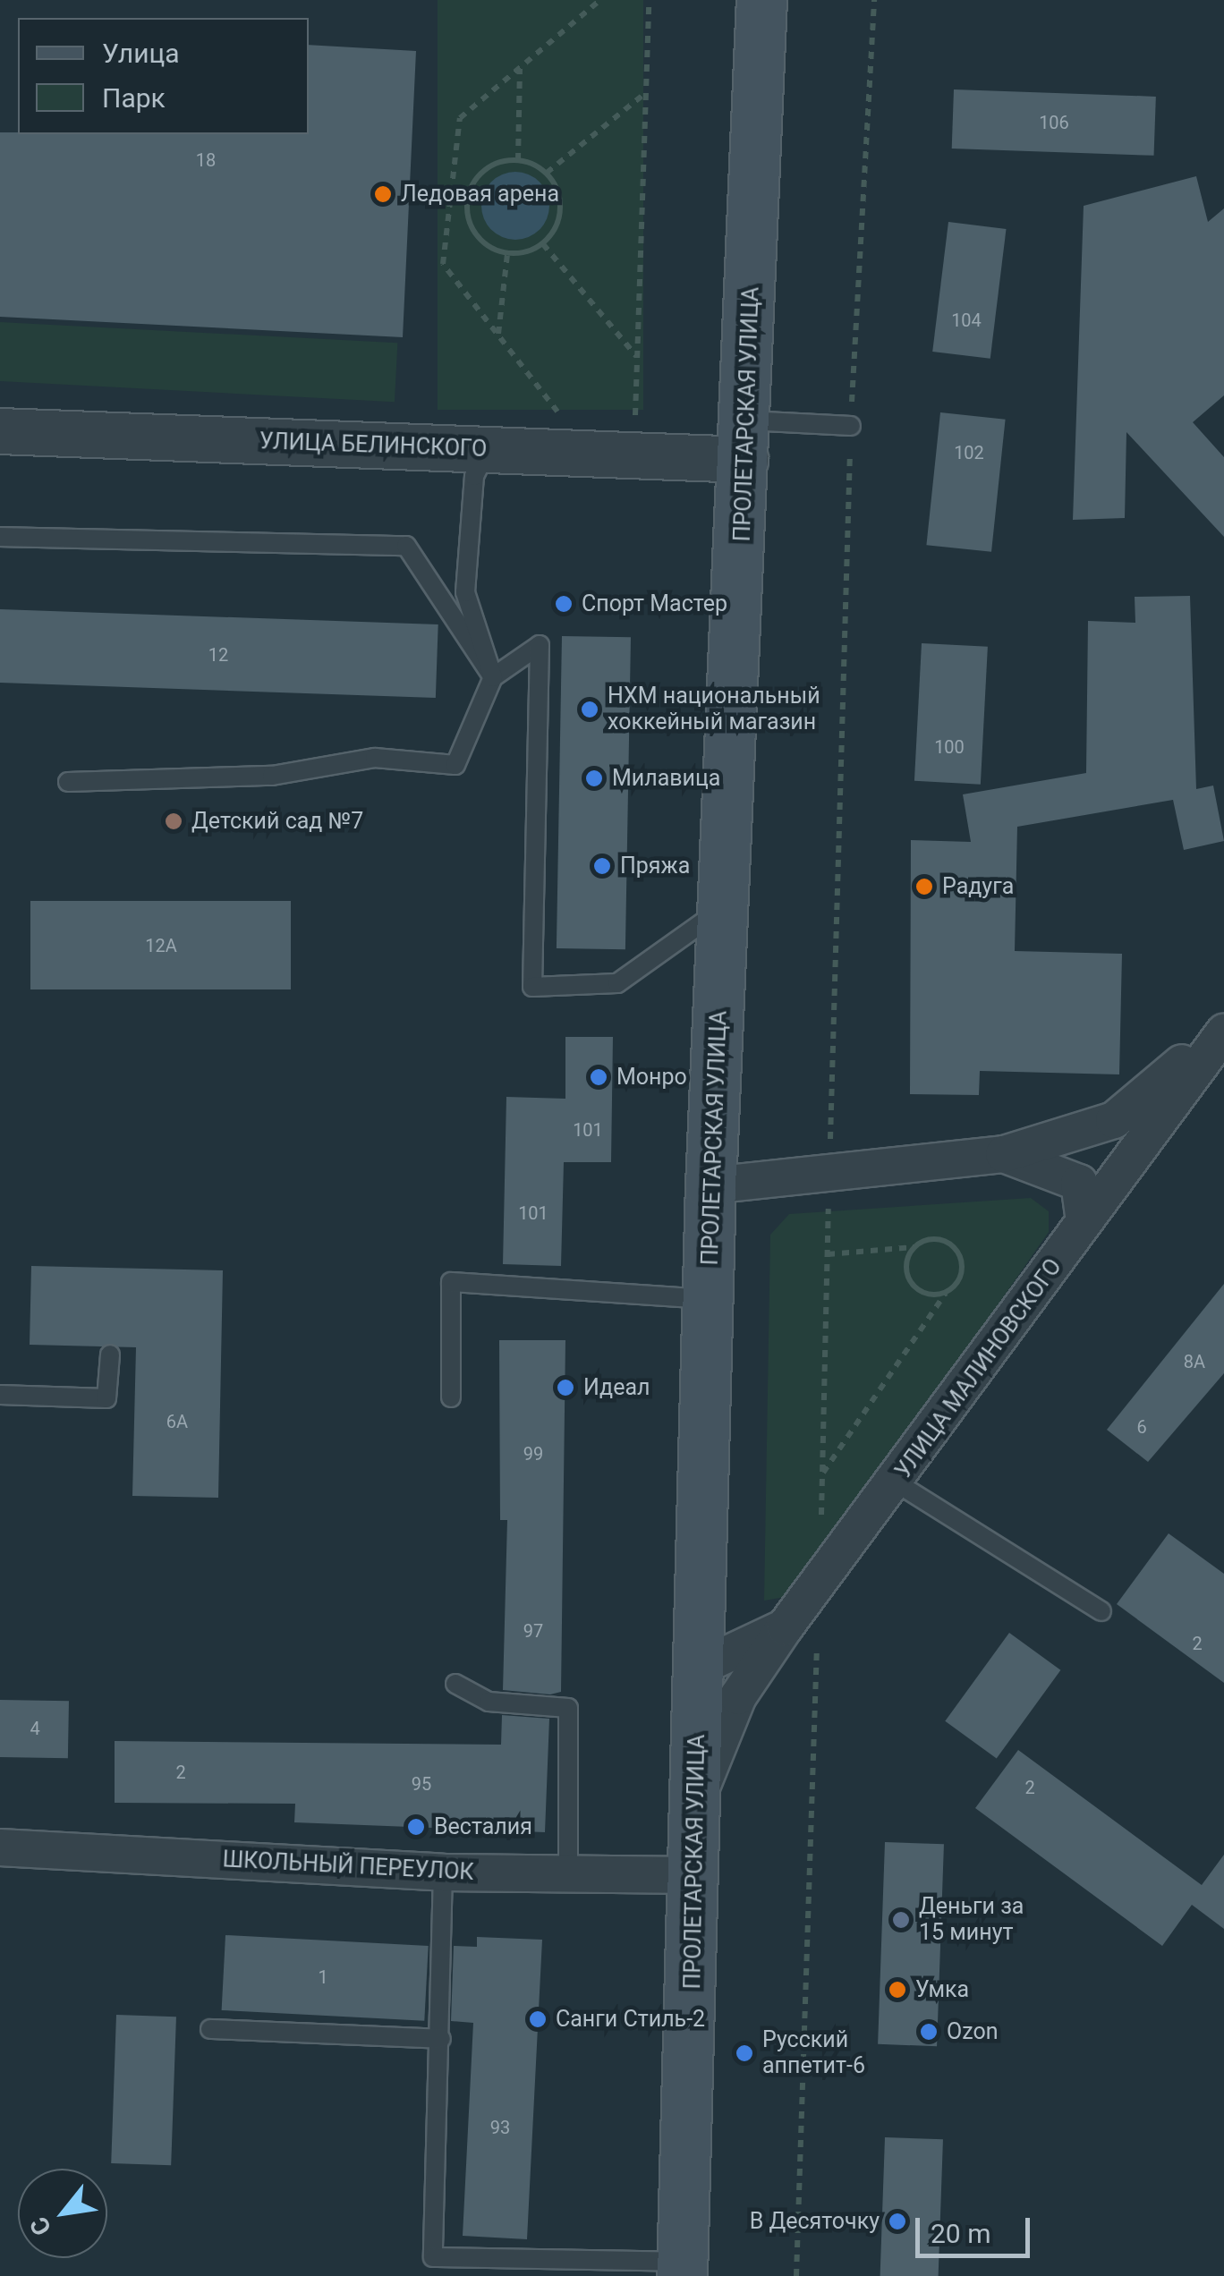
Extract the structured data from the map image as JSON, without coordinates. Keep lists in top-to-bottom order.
{
  "streets": {
    "main road": ["ПРОЛЕТАРСКАЯ УЛИЦА"],
    "street": ["УЛИЦА БЕЛИНСКОГО", "УЛИЦА МАЛИНОВСКОГО", "ШКОЛЬНЫЙ ПЕРЕУЛОК"]
  },
  "crossings": [
    ["ПРОЛЕТАРСКАЯ УЛИЦА", "УЛИЦА БЕЛИНСКОГО"],
    ["ПРОЛЕТАРСКАЯ УЛИЦА", "УЛИЦА МАЛИНОВСКОГО"],
    ["ПРОЛЕТАРСКАЯ УЛИЦА", "ШКОЛЬНЫЙ ПЕРЕУЛОК"]
  ],
  "places": [
    "Ледовая арена",
    "Спорт Мастер",
    "НХМ национальный хоккейный магазин",
    "Милавица",
    "Детский сад №7",
    "Пряжа",
    "Радуга",
    "Монро",
    "Идеал",
    "Весталия",
    "Деньги за 15 минут",
    "Умка",
    "Санги Стиль-2",
    "Ozon",
    "Русский аппетит-6",
    "В Десяточку"
  ],
  "house_numbers": [
    "106",
    "18",
    "104",
    "102",
    "12",
    "100",
    "12А",
    "101",
    "101",
    "8А",
    "6А",
    "6",
    "99",
    "97",
    "2",
    "4",
    "2",
    "95",
    "2",
    "1",
    "93"
  ],
  "legend": ["Улица", "Парк"],
  "scale_bar": "20 m",
  "north": "bottom left"
}
